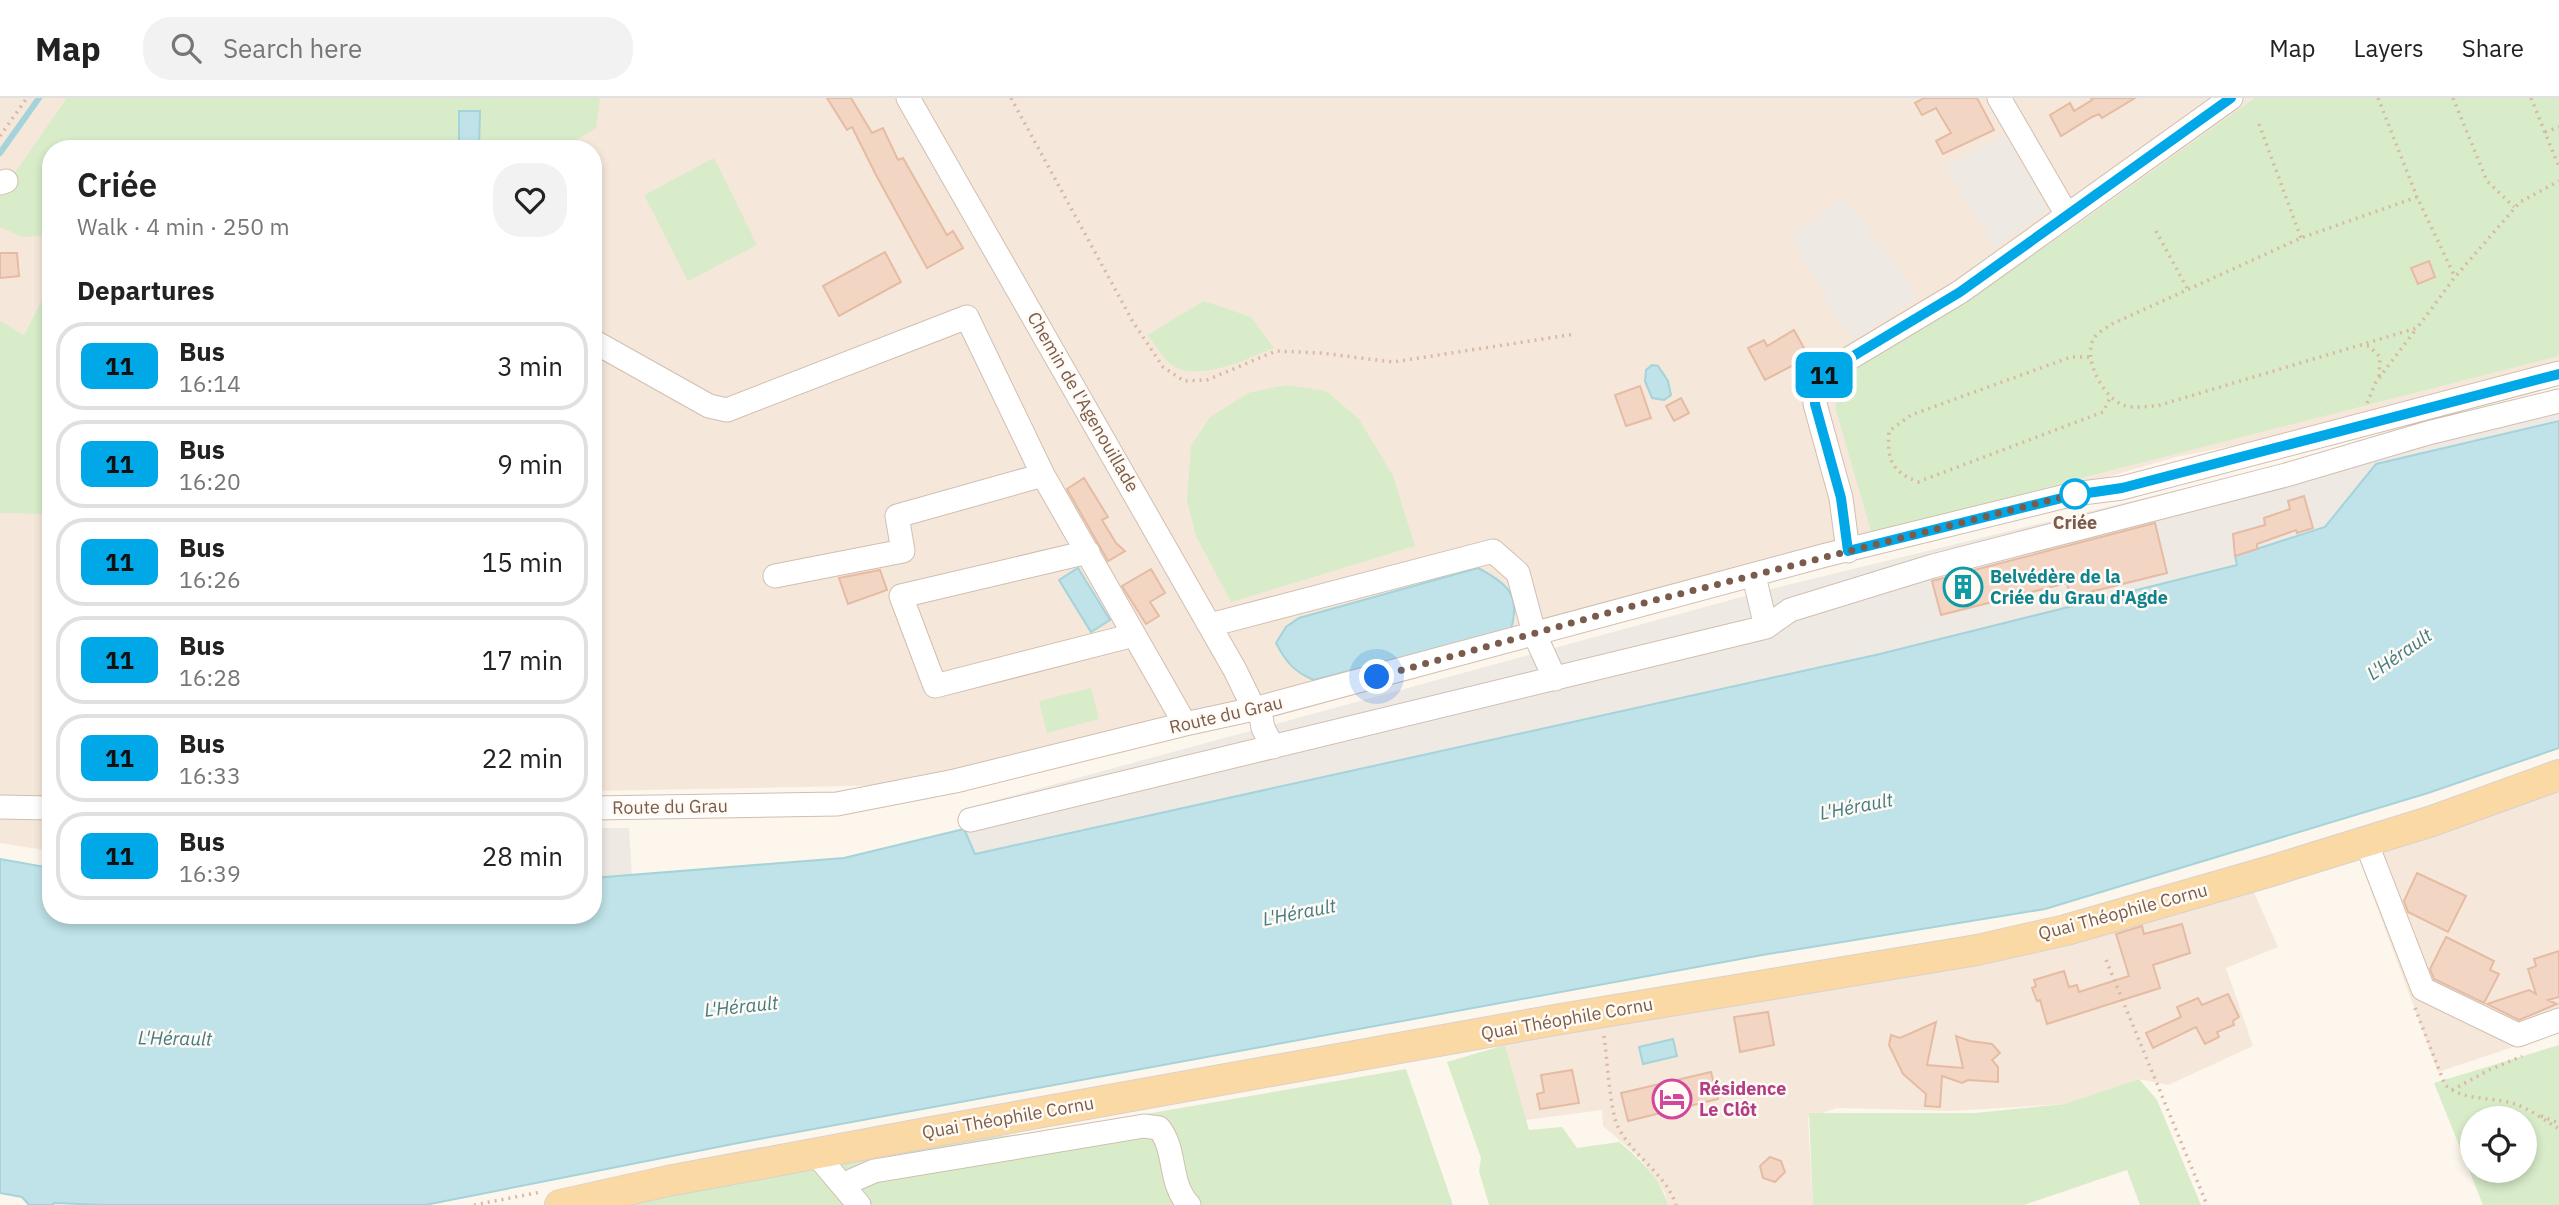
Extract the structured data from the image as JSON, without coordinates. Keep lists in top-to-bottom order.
{
  "streets": {
    "main road": ["Quai Théophile Cornu"],
    "street": ["Chemin de l'Agenouillade", "Route du Grau"]
  },
  "crossings": [
    ["Chemin de l'Agenouillade", "Route du Grau"]
  ],
  "water": ["L'Hérault"],
  "places": {
    "other": ["Criée"],
    "building": ["Belvédère de la Criée du Grau d'Agde"],
    "hotel": ["Résidence Le Clôt"]
  },
  "lines": ["bus line 11"],
  "page": {
    "header": "Map",
    "search": "Search here",
    "nav": ["Map", "Layers", "Share"],
    "on_map": "11",
    "heading": [
      ["Criée", "Walk · 4 min · 250 m"],
      "Departures"
    ],
    "list": [
      {
        "mark": "11",
        "name": "Bus",
        "note": "16:14",
        "value": "3 min"
      },
      {
        "mark": "11",
        "name": "Bus",
        "note": "16:20",
        "value": "9 min"
      },
      {
        "mark": "11",
        "name": "Bus",
        "note": "16:26",
        "value": "15 min"
      },
      {
        "mark": "11",
        "name": "Bus",
        "note": "16:28",
        "value": "17 min"
      },
      {
        "mark": "11",
        "name": "Bus",
        "note": "16:33",
        "value": "22 min"
      },
      {
        "mark": "11",
        "name": "Bus",
        "note": "16:39",
        "value": "28 min"
      }
    ]
  }
}
